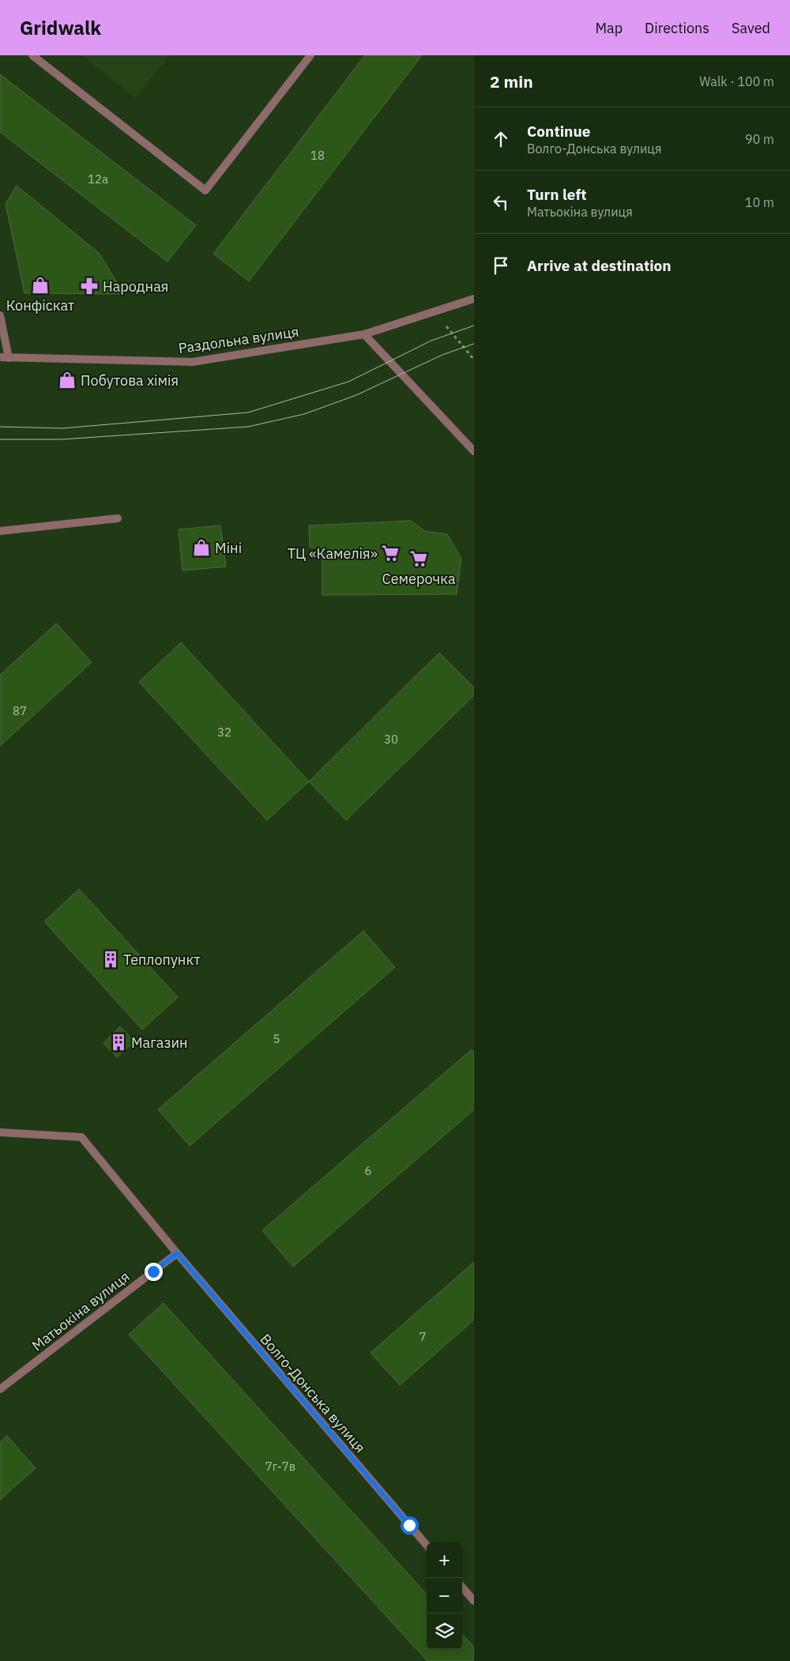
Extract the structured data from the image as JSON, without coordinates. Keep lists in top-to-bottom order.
{
  "streets": {
    "street": ["Раздольна вулиця", "Матьокіна вулиця", "Волго-Донська вулиця"]
  },
  "crossings": [
    ["Матьокіна вулиця", "Волго-Донська вулиця"]
  ],
  "places": {
    "shop": ["Конфіскат", "Побутова хімія", "Міні"],
    "pharmacy": ["Народная"],
    "supermarket": ["ТЦ «Камелія»", "Семерочка"],
    "building": ["Теплопункт", "Магазин"]
  },
  "house_numbers": [
    "18",
    "12а",
    "87",
    "32",
    "30",
    "5",
    "6",
    "7",
    "7г-7в"
  ],
  "page": {
    "header": "Gridwalk",
    "nav": ["Map", "Directions", "Saved"],
    "heading": ["2 min", "Walk · 100 m"],
    "list": [
      ["Continue", "Волго-Донська вулиця", "90 m"],
      ["Turn left", "Матьокіна вулиця", "10 m"],
      "Arrive at destination"
    ],
    "map_buttons": ["+", "−"]
  }
}
